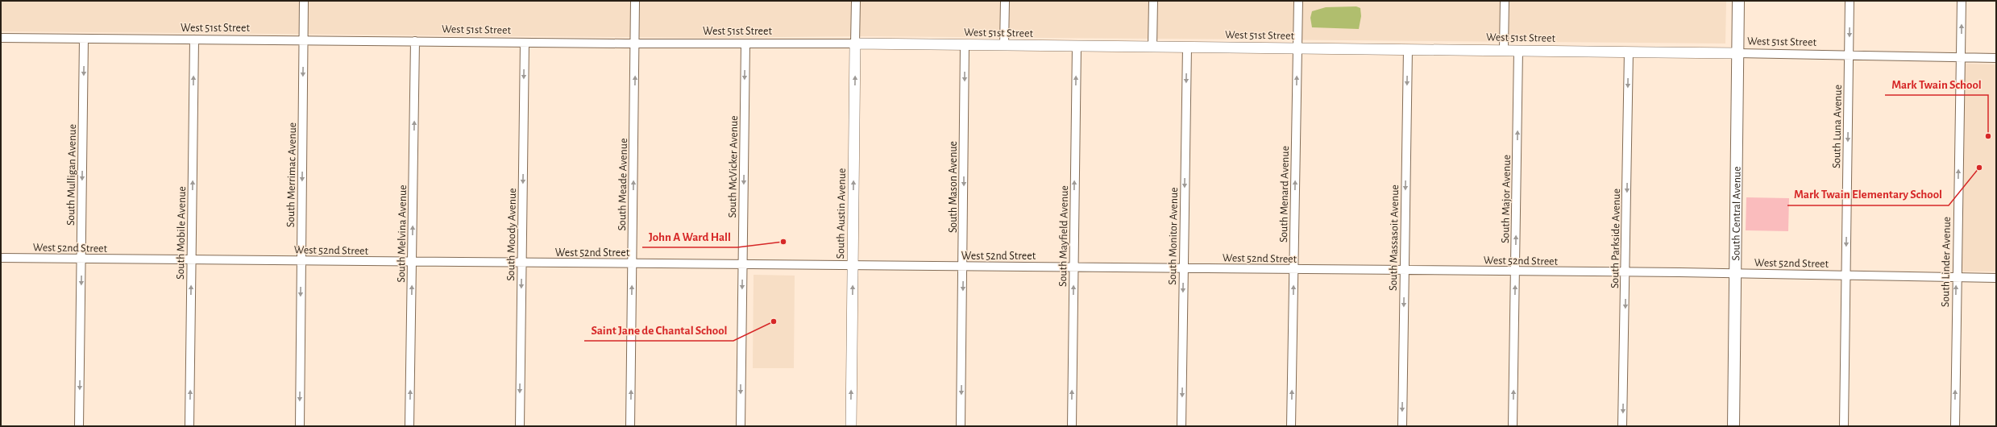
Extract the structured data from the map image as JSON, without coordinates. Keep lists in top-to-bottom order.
{
  "streets": {
    "main road": ["South Central Avenue"],
    "street": [
      "West 51st Street",
      "South Luna Avenue",
      "South McVicker Avenue",
      "South Mulligan Avenue",
      "South Merrimac Avenue",
      "South Meade Avenue",
      "South Mason Avenue",
      "South Menard Avenue",
      "South Major Avenue",
      "South Austin Avenue",
      "South Mobile Avenue",
      "South Melvina Avenue",
      "South Moody Avenue",
      "South Mayfield Avenue",
      "South Monitor Avenue",
      "South Massasoit Avenue",
      "South Parkside Avenue",
      "West 52nd Street",
      "South Linder Avenue"
    ]
  },
  "crossings": [
    ["West 51st Street", "South Luna Avenue"],
    ["West 51st Street", "South McVicker Avenue"],
    ["West 51st Street", "South Mulligan Avenue"],
    ["West 51st Street", "South Merrimac Avenue"],
    ["West 51st Street", "South Meade Avenue"],
    ["West 51st Street", "South Mason Avenue"],
    ["West 51st Street", "South Menard Avenue"],
    ["West 51st Street", "South Major Avenue"],
    ["West 51st Street", "South Austin Avenue"],
    ["West 51st Street", "South Central Avenue"],
    ["West 51st Street", "South Mobile Avenue"],
    ["West 51st Street", "South Melvina Avenue"],
    ["West 51st Street", "South Moody Avenue"],
    ["West 51st Street", "South Mayfield Avenue"],
    ["West 51st Street", "South Monitor Avenue"],
    ["West 51st Street", "South Massasoit Avenue"],
    ["West 51st Street", "South Parkside Avenue"],
    ["West 51st Street", "South Linder Avenue"],
    ["South Luna Avenue", "West 52nd Street"],
    ["South McVicker Avenue", "West 52nd Street"],
    ["South Mulligan Avenue", "West 52nd Street"],
    ["South Merrimac Avenue", "West 52nd Street"],
    ["South Meade Avenue", "West 52nd Street"],
    ["South Mason Avenue", "West 52nd Street"],
    ["South Menard Avenue", "West 52nd Street"],
    ["South Major Avenue", "West 52nd Street"],
    ["South Austin Avenue", "West 52nd Street"],
    ["South Central Avenue", "West 52nd Street"],
    ["South Mobile Avenue", "West 52nd Street"],
    ["South Melvina Avenue", "West 52nd Street"],
    ["South Moody Avenue", "West 52nd Street"],
    ["South Mayfield Avenue", "West 52nd Street"],
    ["South Monitor Avenue", "West 52nd Street"],
    ["South Massasoit Avenue", "West 52nd Street"],
    ["South Parkside Avenue", "West 52nd Street"],
    ["West 52nd Street", "South Linder Avenue"]
  ],
  "one_way": [
    "South Luna Avenue",
    "South McVicker Avenue",
    "South Mulligan Avenue",
    "South Merrimac Avenue",
    "South Meade Avenue",
    "South Mason Avenue",
    "South Menard Avenue",
    "South Major Avenue",
    "South Austin Avenue",
    "South Mobile Avenue",
    "South Melvina Avenue",
    "South Moody Avenue",
    "South Mayfield Avenue",
    "South Monitor Avenue",
    "South Massasoit Avenue",
    "South Parkside Avenue",
    "South Linder Avenue"
  ],
  "places": [
    "Mark Twain School",
    "Mark Twain Elementary School",
    "John A Ward Hall",
    "Saint Jane de Chantal School"
  ]
}
